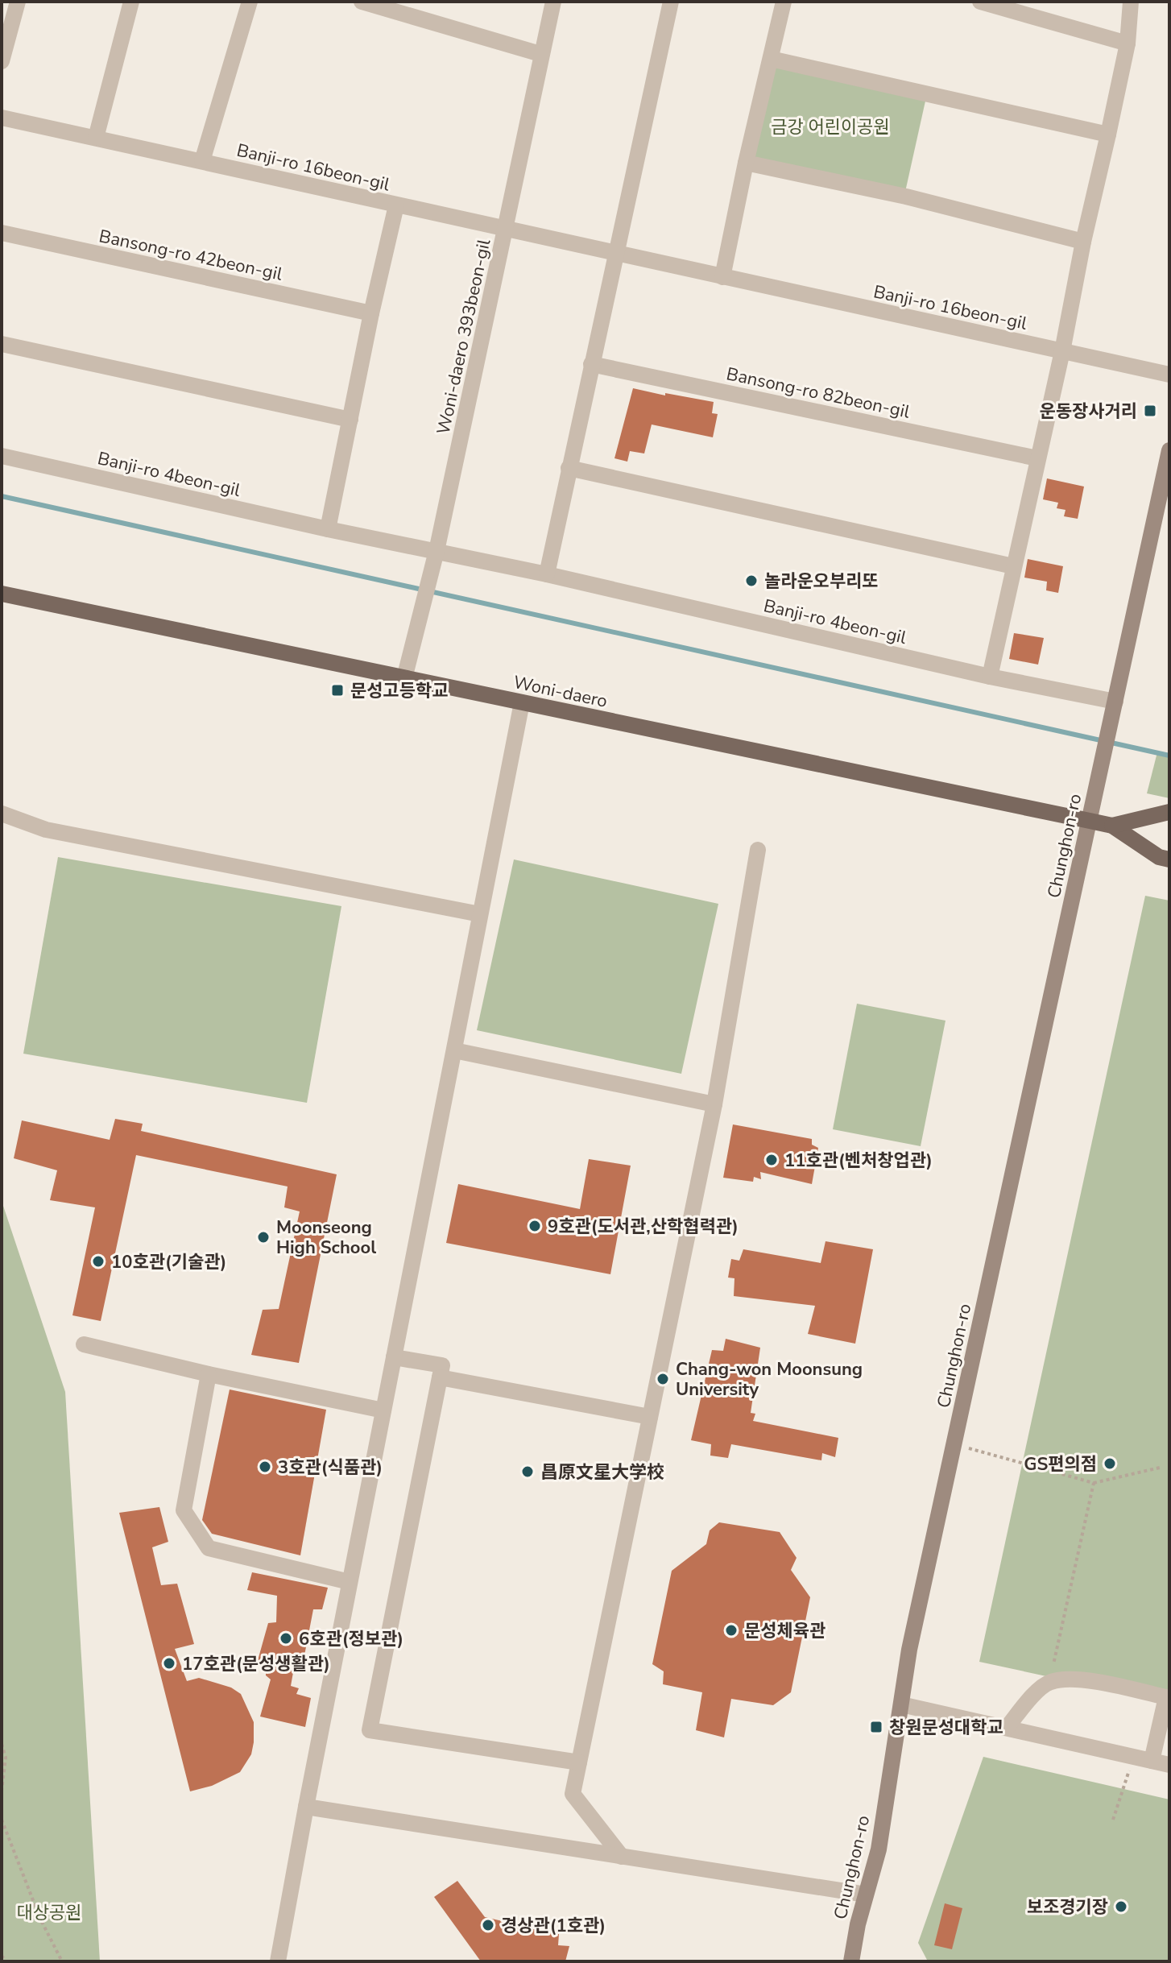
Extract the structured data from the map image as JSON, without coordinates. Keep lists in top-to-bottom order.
{
  "streets": {
    "main road": ["Woni-daero", "Chunghon-ro"],
    "street": [
      "Banji-ro 16beon-gil",
      "Bansong-ro 42beon-gil",
      "Woni-daero 393beon-gil",
      "Bansong-ro 82beon-gil",
      "Banji-ro 4beon-gil"
    ]
  },
  "crossings": [
    ["Banji-ro 16beon-gil", "Woni-daero 393beon-gil"],
    ["Woni-daero 393beon-gil", "Banji-ro 4beon-gil"],
    ["Woni-daero 393beon-gil", "Woni-daero"],
    ["Banji-ro 4beon-gil", "Chunghon-ro"],
    ["Woni-daero", "Chunghon-ro"]
  ],
  "parks": ["금강 어린이공원", "대상공원"],
  "places": {
    "transit": ["운동장사거리", "문성고등학교", "창원문성대학교"],
    "other": [
      "놀라운오부리또",
      "11호관(벤처창업관)",
      "9호관(도서관,산학협력관)",
      "Moonseong High School",
      "10호관(기술관)",
      "Chang-won Moonsung University",
      "GS편의점",
      "3호관(식품관)",
      "昌原文星大学校",
      "문성체육관",
      "6호관(정보관)",
      "17호관(문성생활관)",
      "보조경기장",
      "경상관(1호관)"
    ]
  }
}
